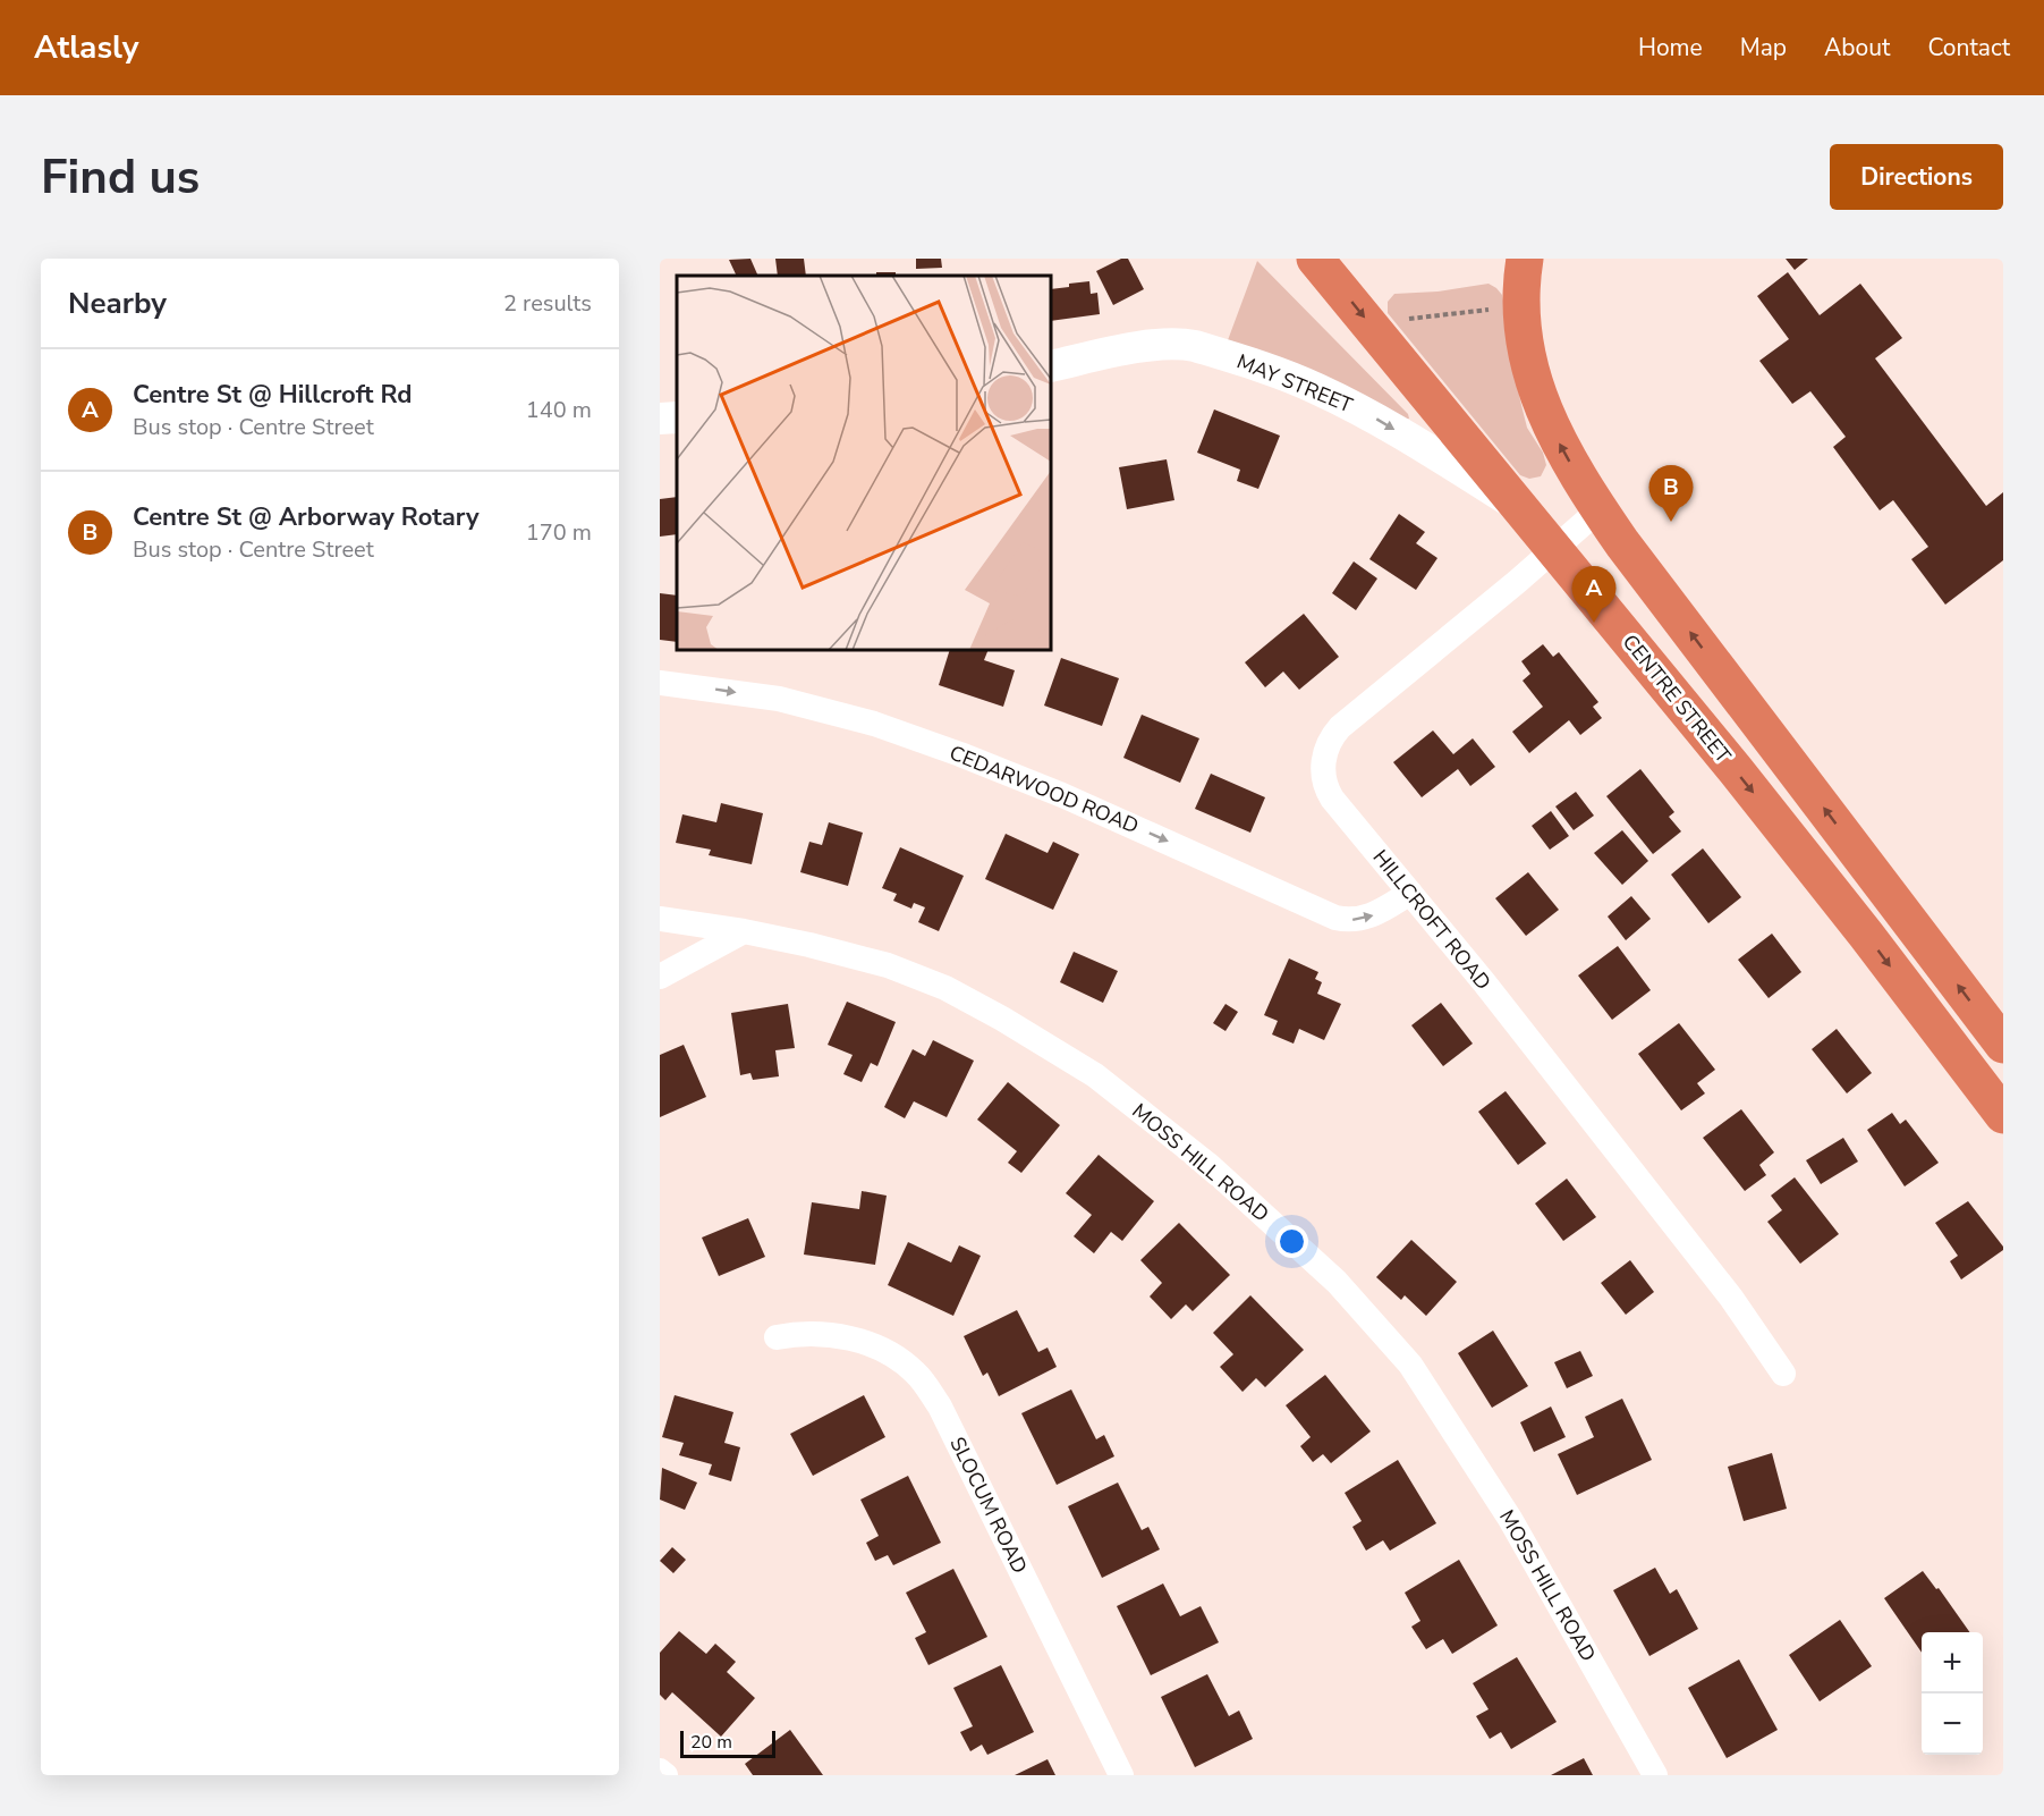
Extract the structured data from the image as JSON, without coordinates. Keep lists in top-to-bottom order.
{
  "streets": {
    "highway": ["CENTRE STREET"],
    "street": [
      "MAY STREET",
      "CEDARWOOD ROAD",
      "HILLCROFT ROAD",
      "MOSS HILL ROAD",
      "SLOCUM ROAD"
    ]
  },
  "crossings": [
    ["MAY STREET", "CENTRE STREET"],
    ["CENTRE STREET", "HILLCROFT ROAD"],
    ["CEDARWOOD ROAD", "HILLCROFT ROAD"]
  ],
  "one_way": ["MAY STREET", "CEDARWOOD ROAD"],
  "scale_bar": "20 m",
  "page": {
    "header": "Atlasly",
    "nav": [
      "Home",
      "Map",
      "About",
      "Contact"
    ],
    "buttons": "Directions",
    "title": "Find us",
    "heading": ["Nearby", "2 results"],
    "list": [
      {
        "mark": "A",
        "name": "Centre St @ Hillcroft Rd",
        "note": "Bus stop · Centre Street",
        "value": "140 m"
      },
      {
        "mark": "B",
        "name": "Centre St @ Arborway Rotary",
        "note": "Bus stop · Centre Street",
        "value": "170 m"
      }
    ],
    "pins": ["B", "A"],
    "map_buttons": ["+", "−"],
    "scale": "20 m"
  }
}
